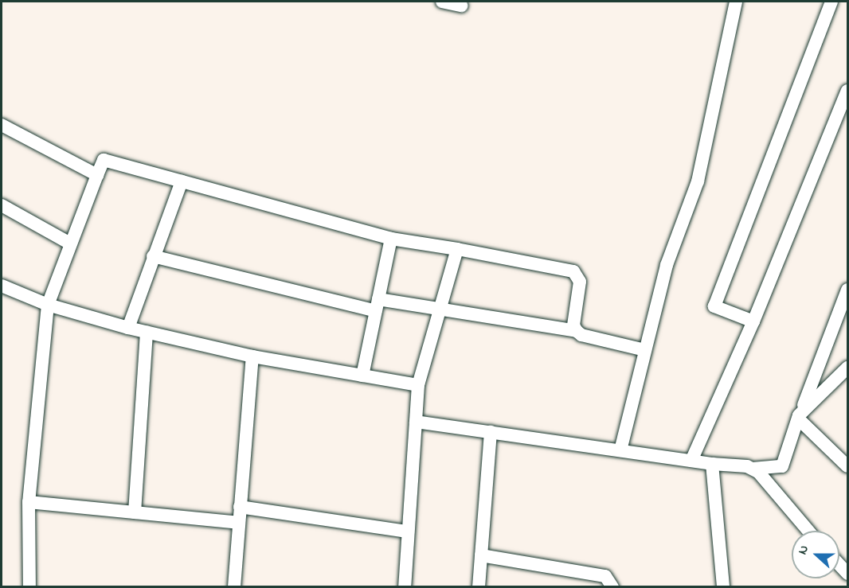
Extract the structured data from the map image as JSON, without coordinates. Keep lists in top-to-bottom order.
{
  "north": "left"
}
